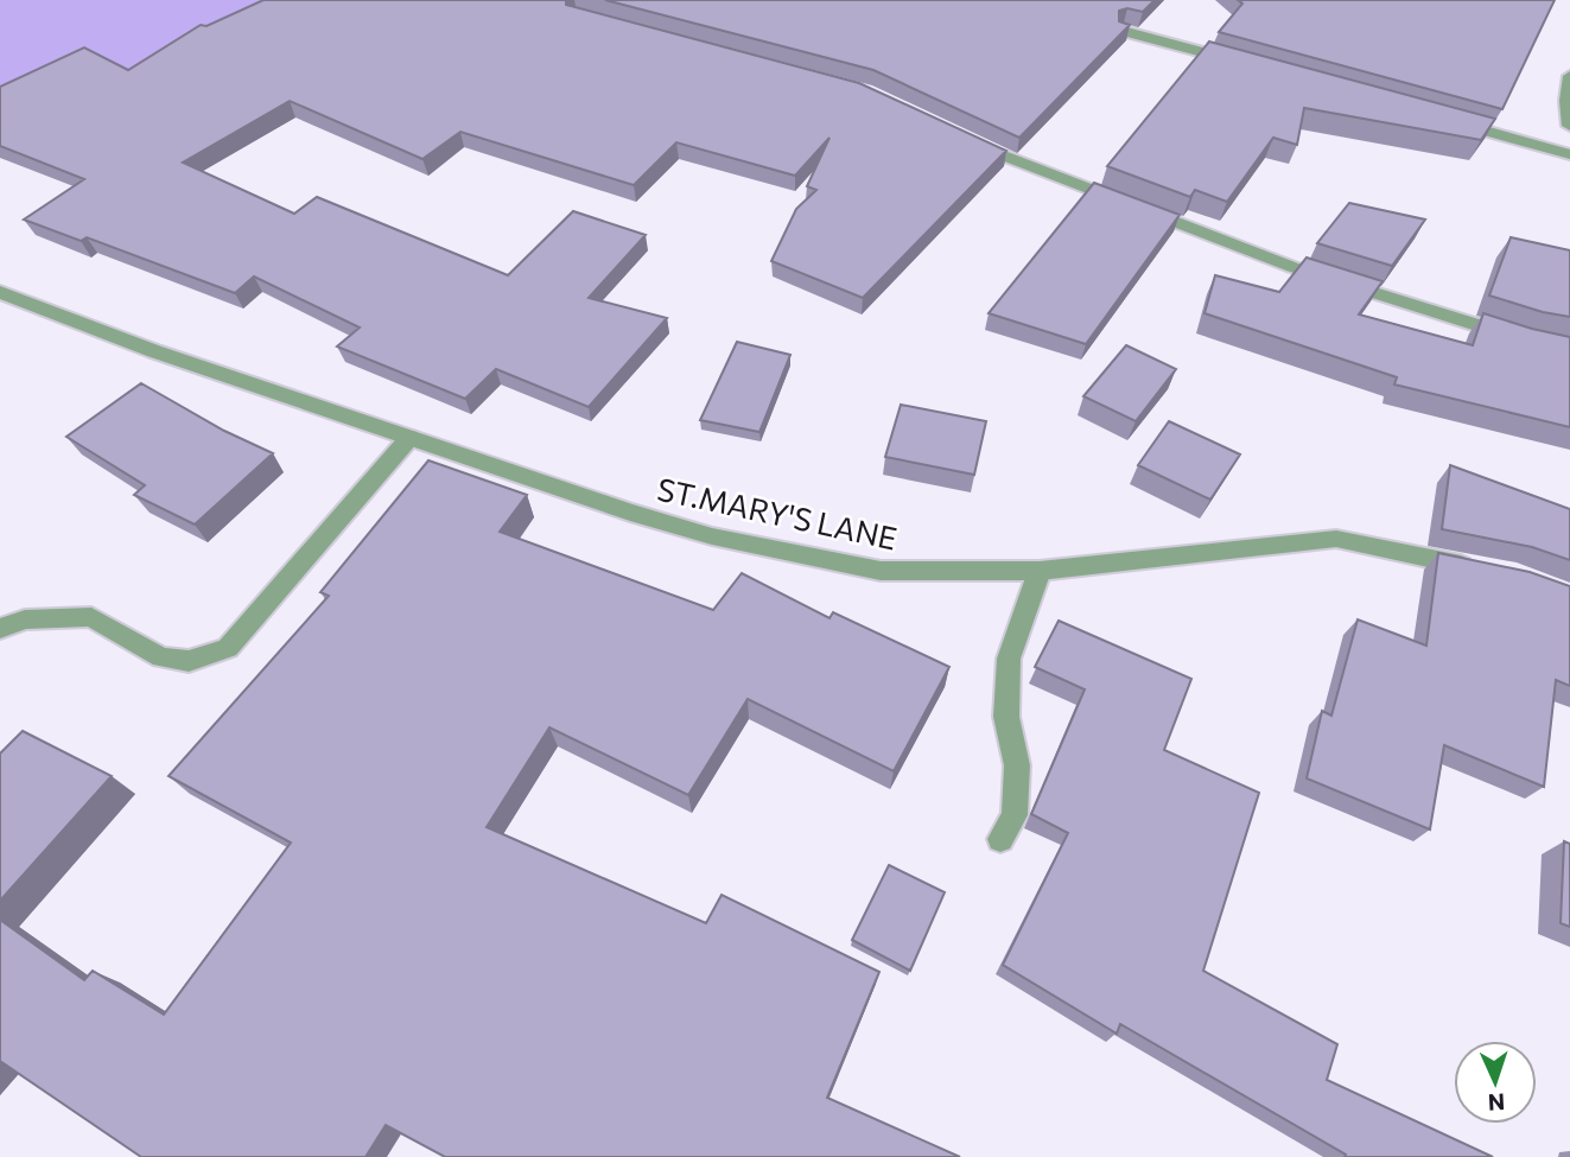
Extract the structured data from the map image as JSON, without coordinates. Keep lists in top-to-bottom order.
{
  "streets": {
    "street": ["ST.MARY'S LANE"]
  },
  "north": "bottom"
}
